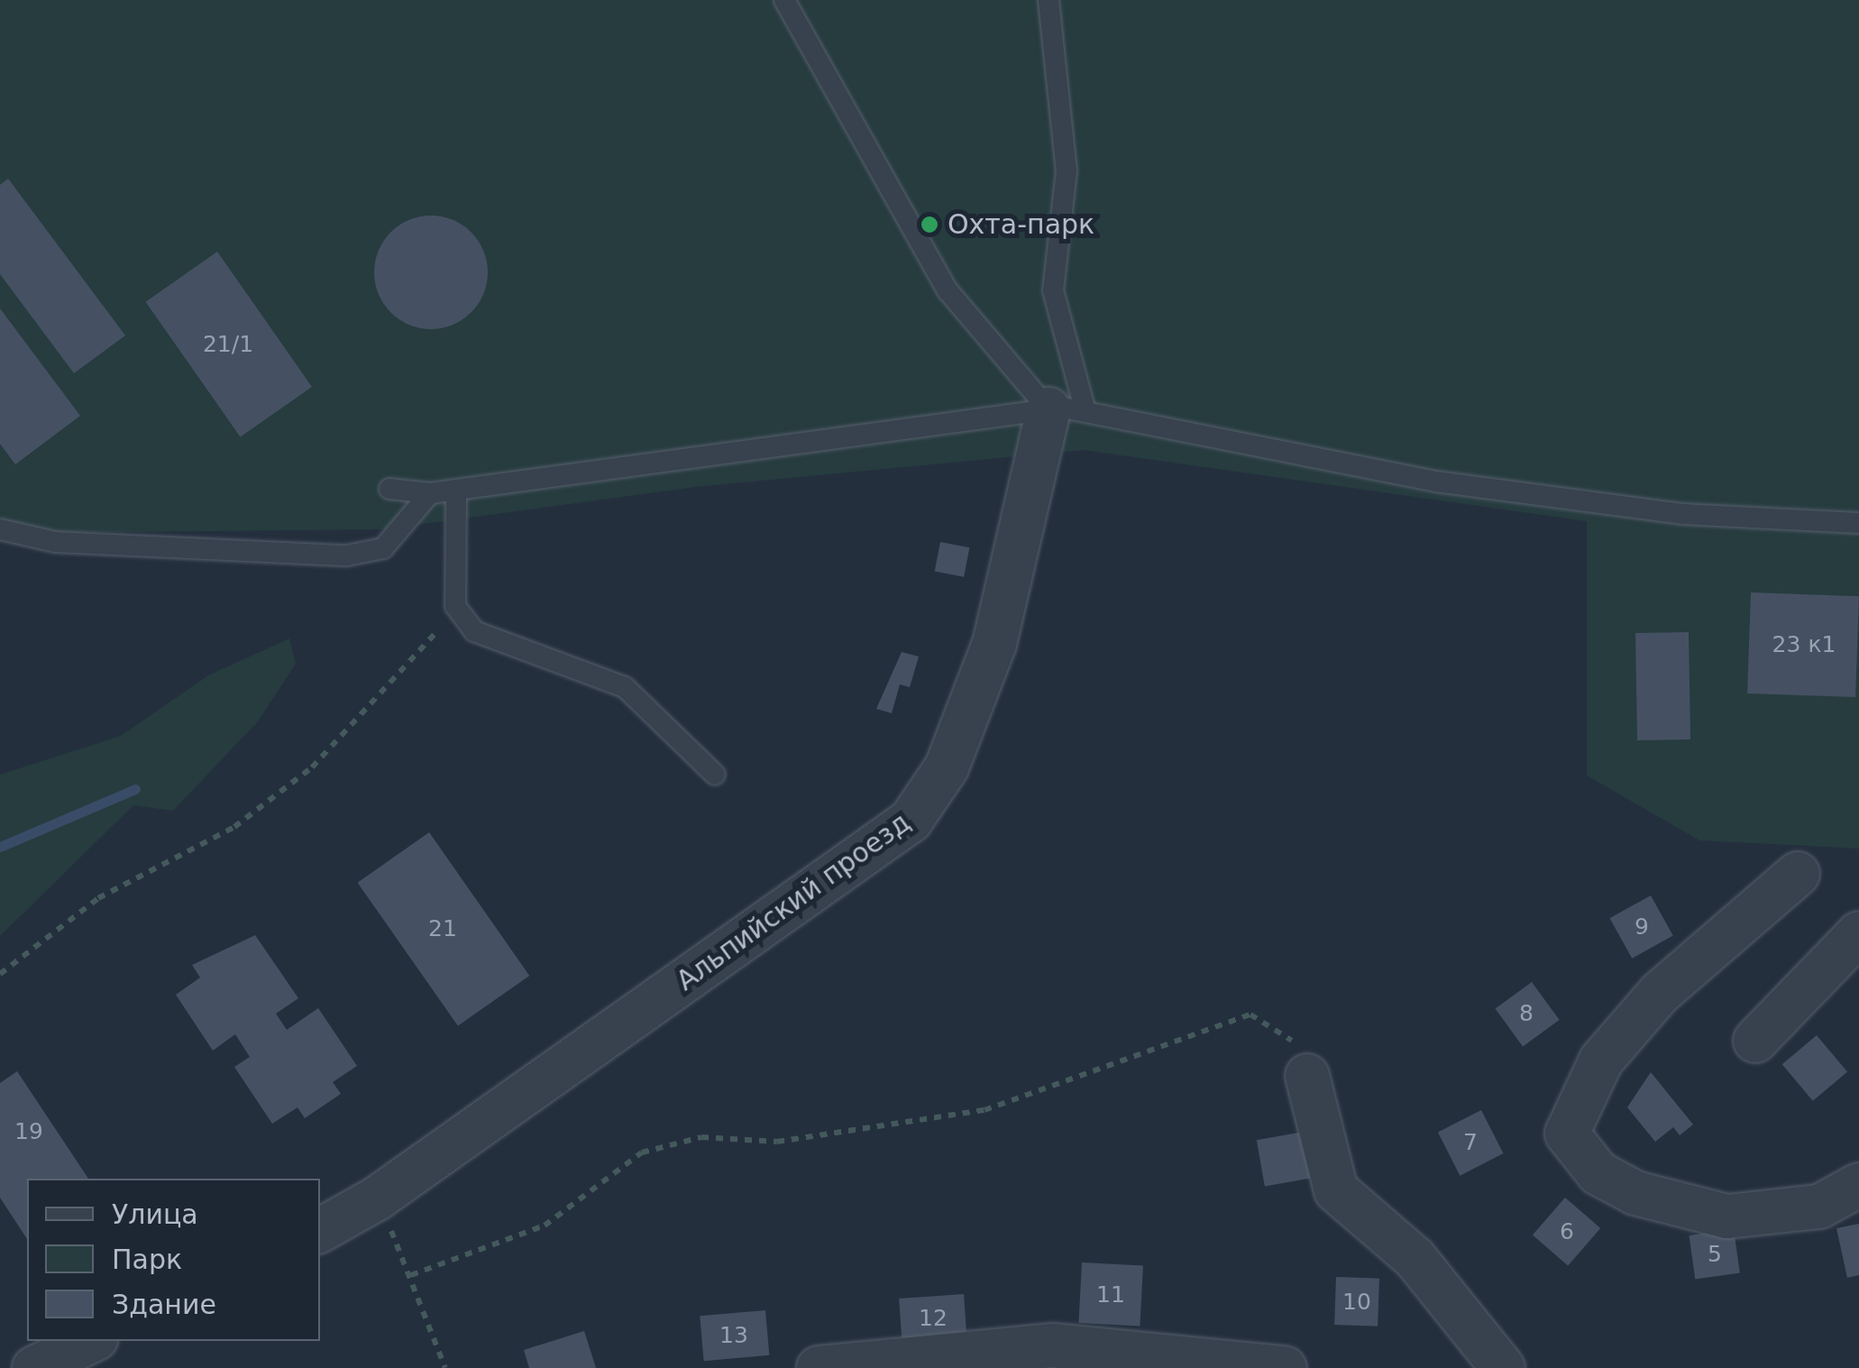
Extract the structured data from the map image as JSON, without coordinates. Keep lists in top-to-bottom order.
{
  "streets": {
    "street": ["Альпийский проезд"]
  },
  "places": ["Охта-парк"],
  "house_numbers": [
    "21/1",
    "23 к1",
    "9",
    "21",
    "8",
    "19",
    "7",
    "6",
    "5",
    "11",
    "10",
    "12",
    "13"
  ],
  "legend": ["Улица", "Парк", "Здание"]
}
